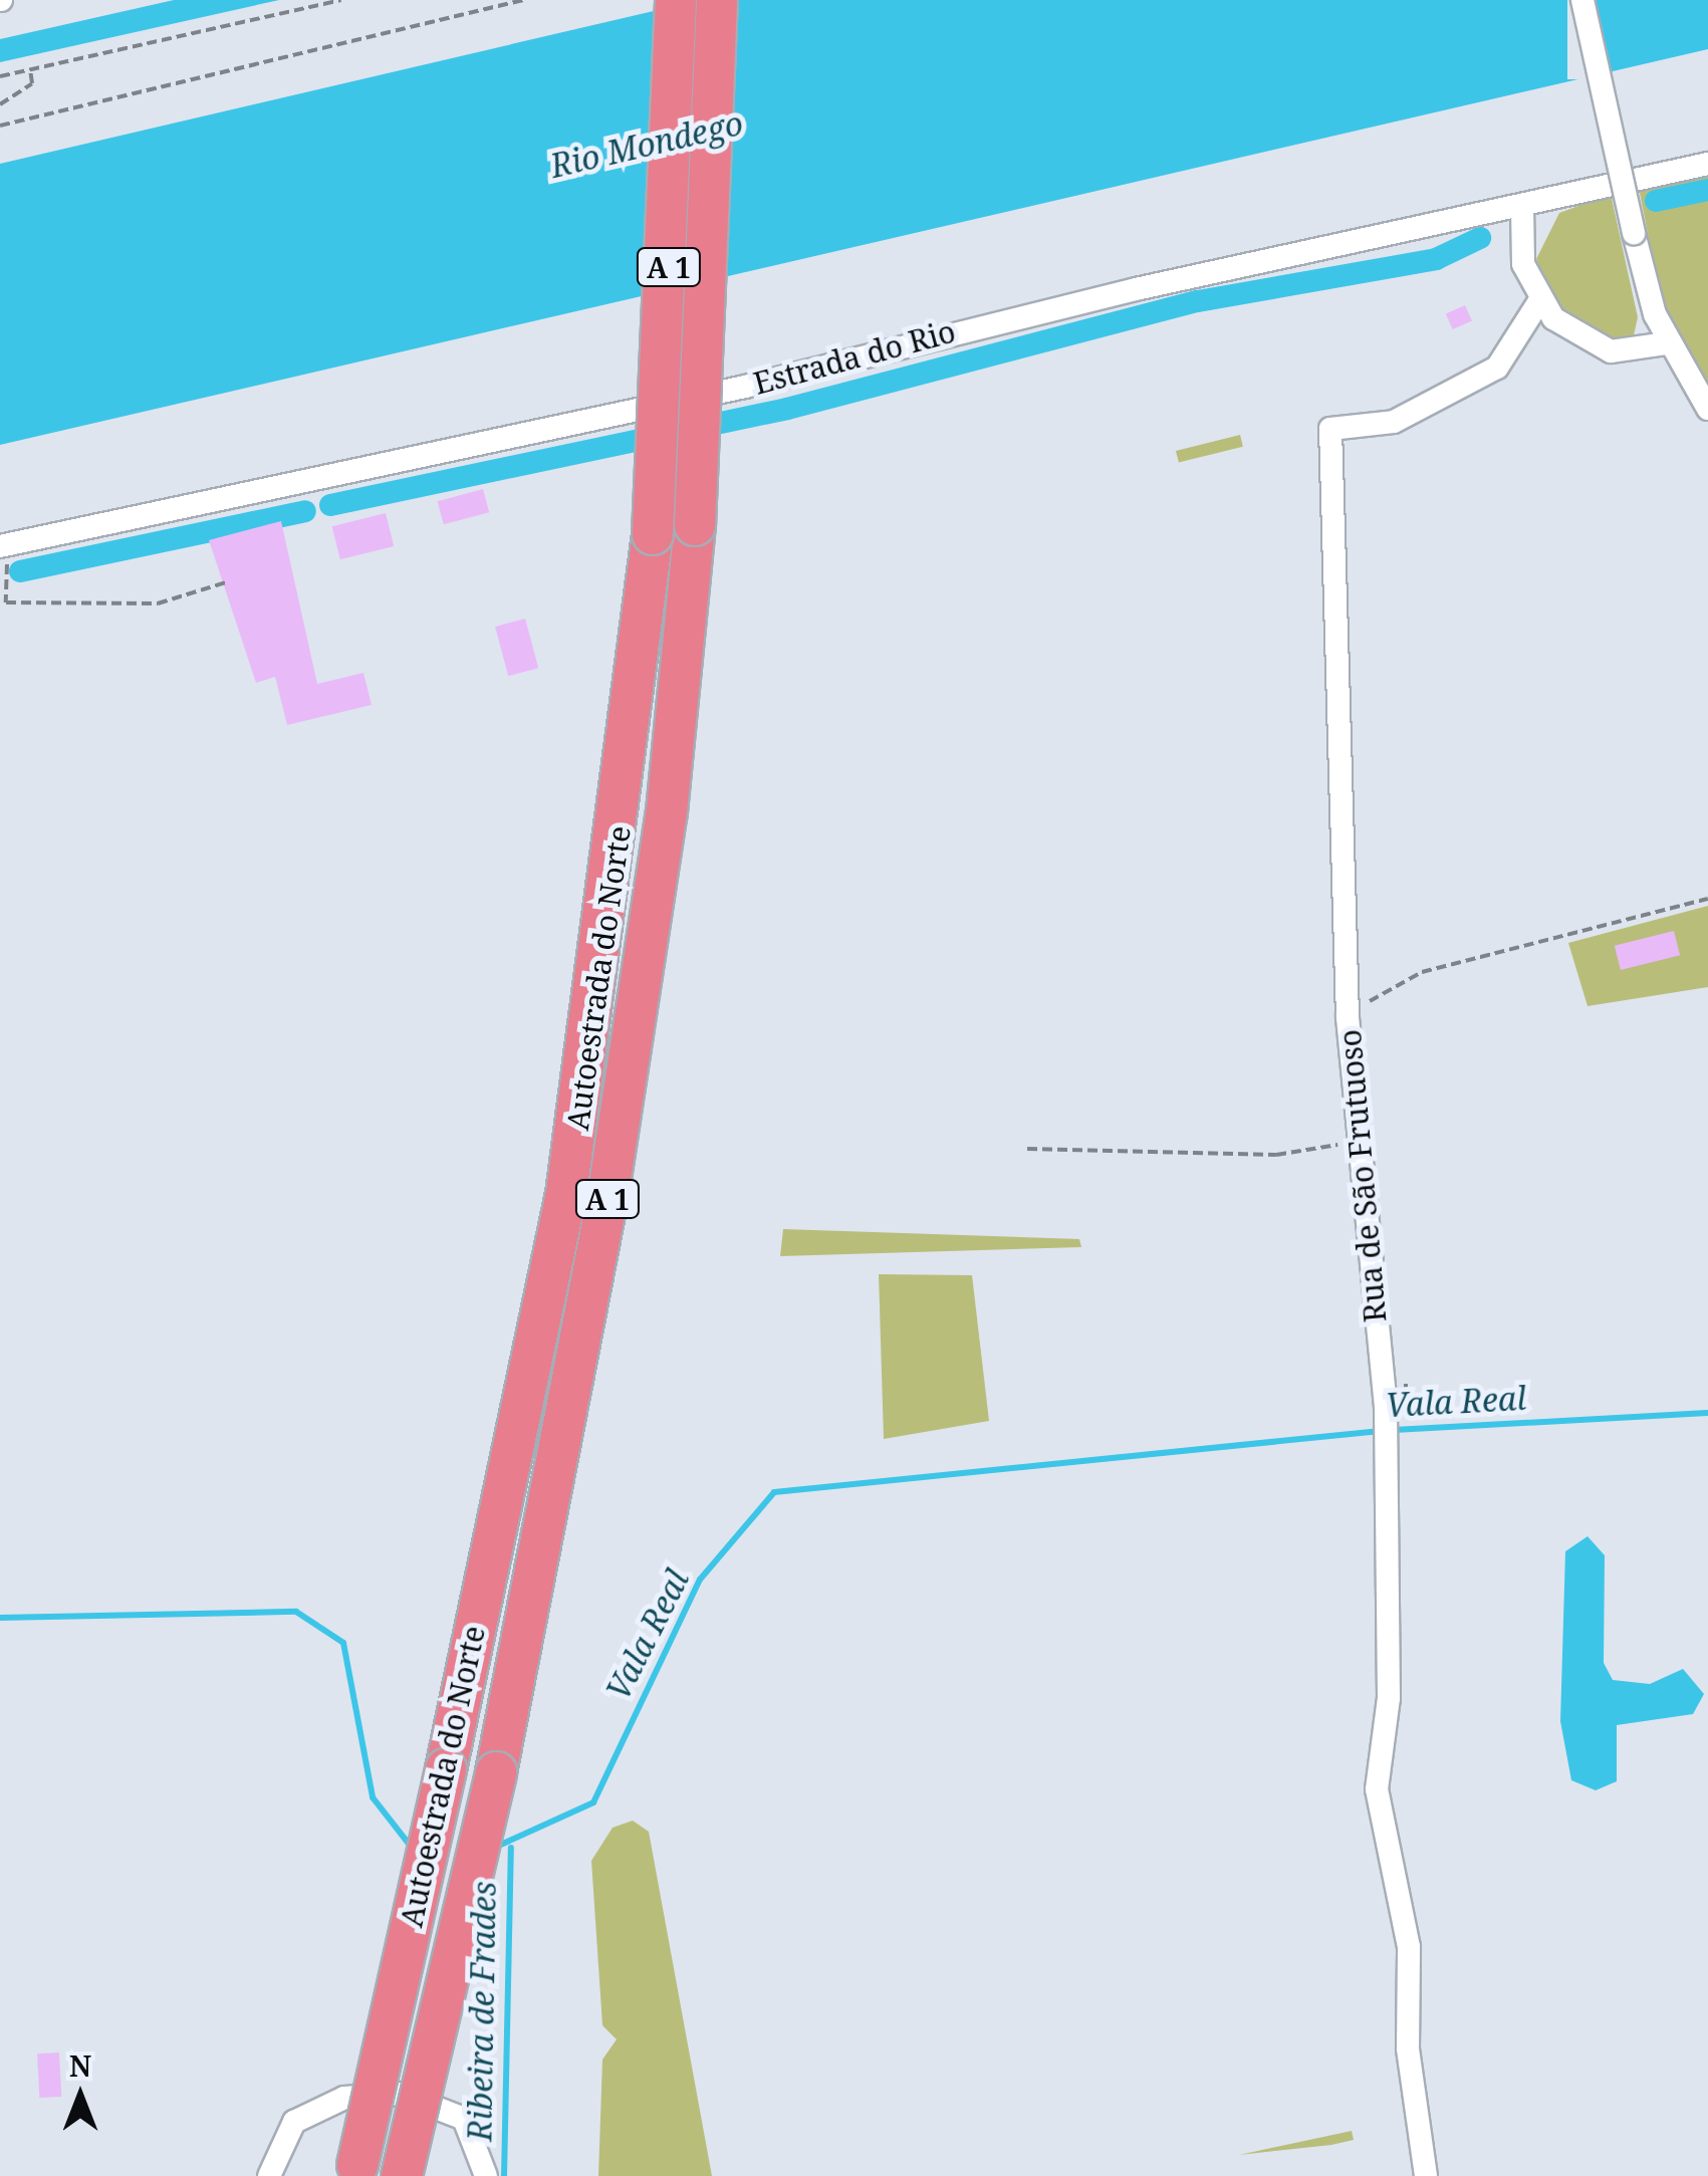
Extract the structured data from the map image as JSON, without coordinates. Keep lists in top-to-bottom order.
{
  "streets": {
    "highway": ["A 1", "Autoestrada do Norte"],
    "street": ["Estrada do Rio", "Rua de São Frutuoso"]
  },
  "water": ["Rio Mondego", "Vala Real", "Ribeira de Frades"],
  "north": "top"
}
